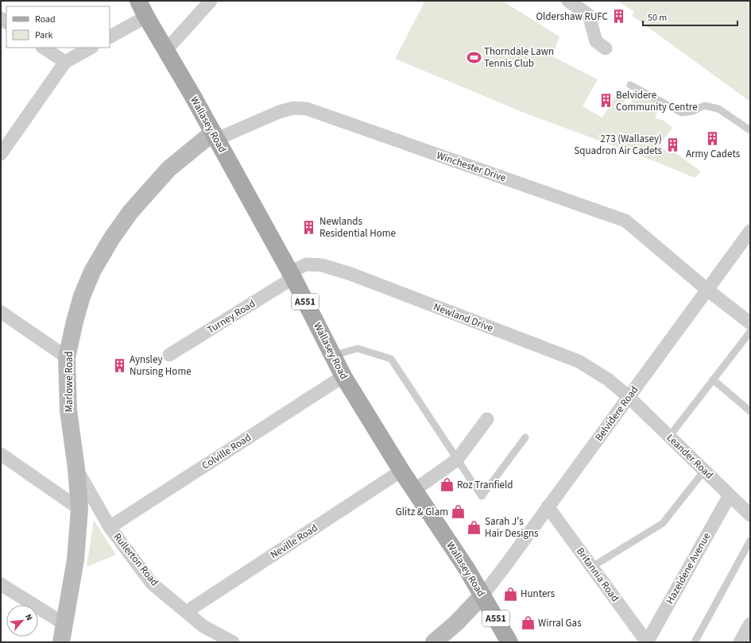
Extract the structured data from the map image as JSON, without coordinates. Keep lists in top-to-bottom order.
{
  "streets": {
    "main road": ["Wallasey Road", "A551"],
    "street": [
      "Winchester Drive",
      "Turney Road",
      "Newland Drive",
      "Marlowe Road",
      "Belvidere Road",
      "Colville Road",
      "Leander Road",
      "Neville Road",
      "Rullerton Road",
      "Hazeldene Avenue",
      "Britannia Road"
    ]
  },
  "crossings": [
    ["Wallasey Road", "Winchester Drive"],
    ["Wallasey Road", "Turney Road"],
    ["Wallasey Road", "Newland Drive"],
    ["Wallasey Road", "Marlowe Road"],
    ["Wallasey Road", "Belvidere Road"],
    ["Wallasey Road", "Colville Road"],
    ["Wallasey Road", "Neville Road"],
    ["Winchester Drive", "Marlowe Road"],
    ["Winchester Drive", "Belvidere Road"],
    ["Turney Road", "Newland Drive"],
    ["Newland Drive", "Belvidere Road"],
    ["Newland Drive", "Leander Road"],
    ["Marlowe Road", "Rullerton Road"],
    ["Belvidere Road", "Leander Road"],
    ["Belvidere Road", "Britannia Road"],
    ["Colville Road", "Rullerton Road"],
    ["Leander Road", "Hazeldene Avenue"],
    ["Neville Road", "Rullerton Road"],
    ["Hazeldene Avenue", "Britannia Road"]
  ],
  "places": {
    "building": [
      "Oldershaw RUFC",
      "Belvidere Community Centre",
      "Army Cadets",
      "273 (Wallasey) Squadron Air Cadets",
      "Newlands Residential Home",
      "Aynsley Nursing Home"
    ],
    "sports": ["Thorndale Lawn Tennis Club"],
    "shop": [
      "Roz Tranfield",
      "Glitz & Glam",
      "Sarah J's Hair Designs",
      "Hunters",
      "Wirral Gas"
    ]
  },
  "legend": ["Road", "Park"],
  "scale_bar": "50 m",
  "north": "top right"
}
